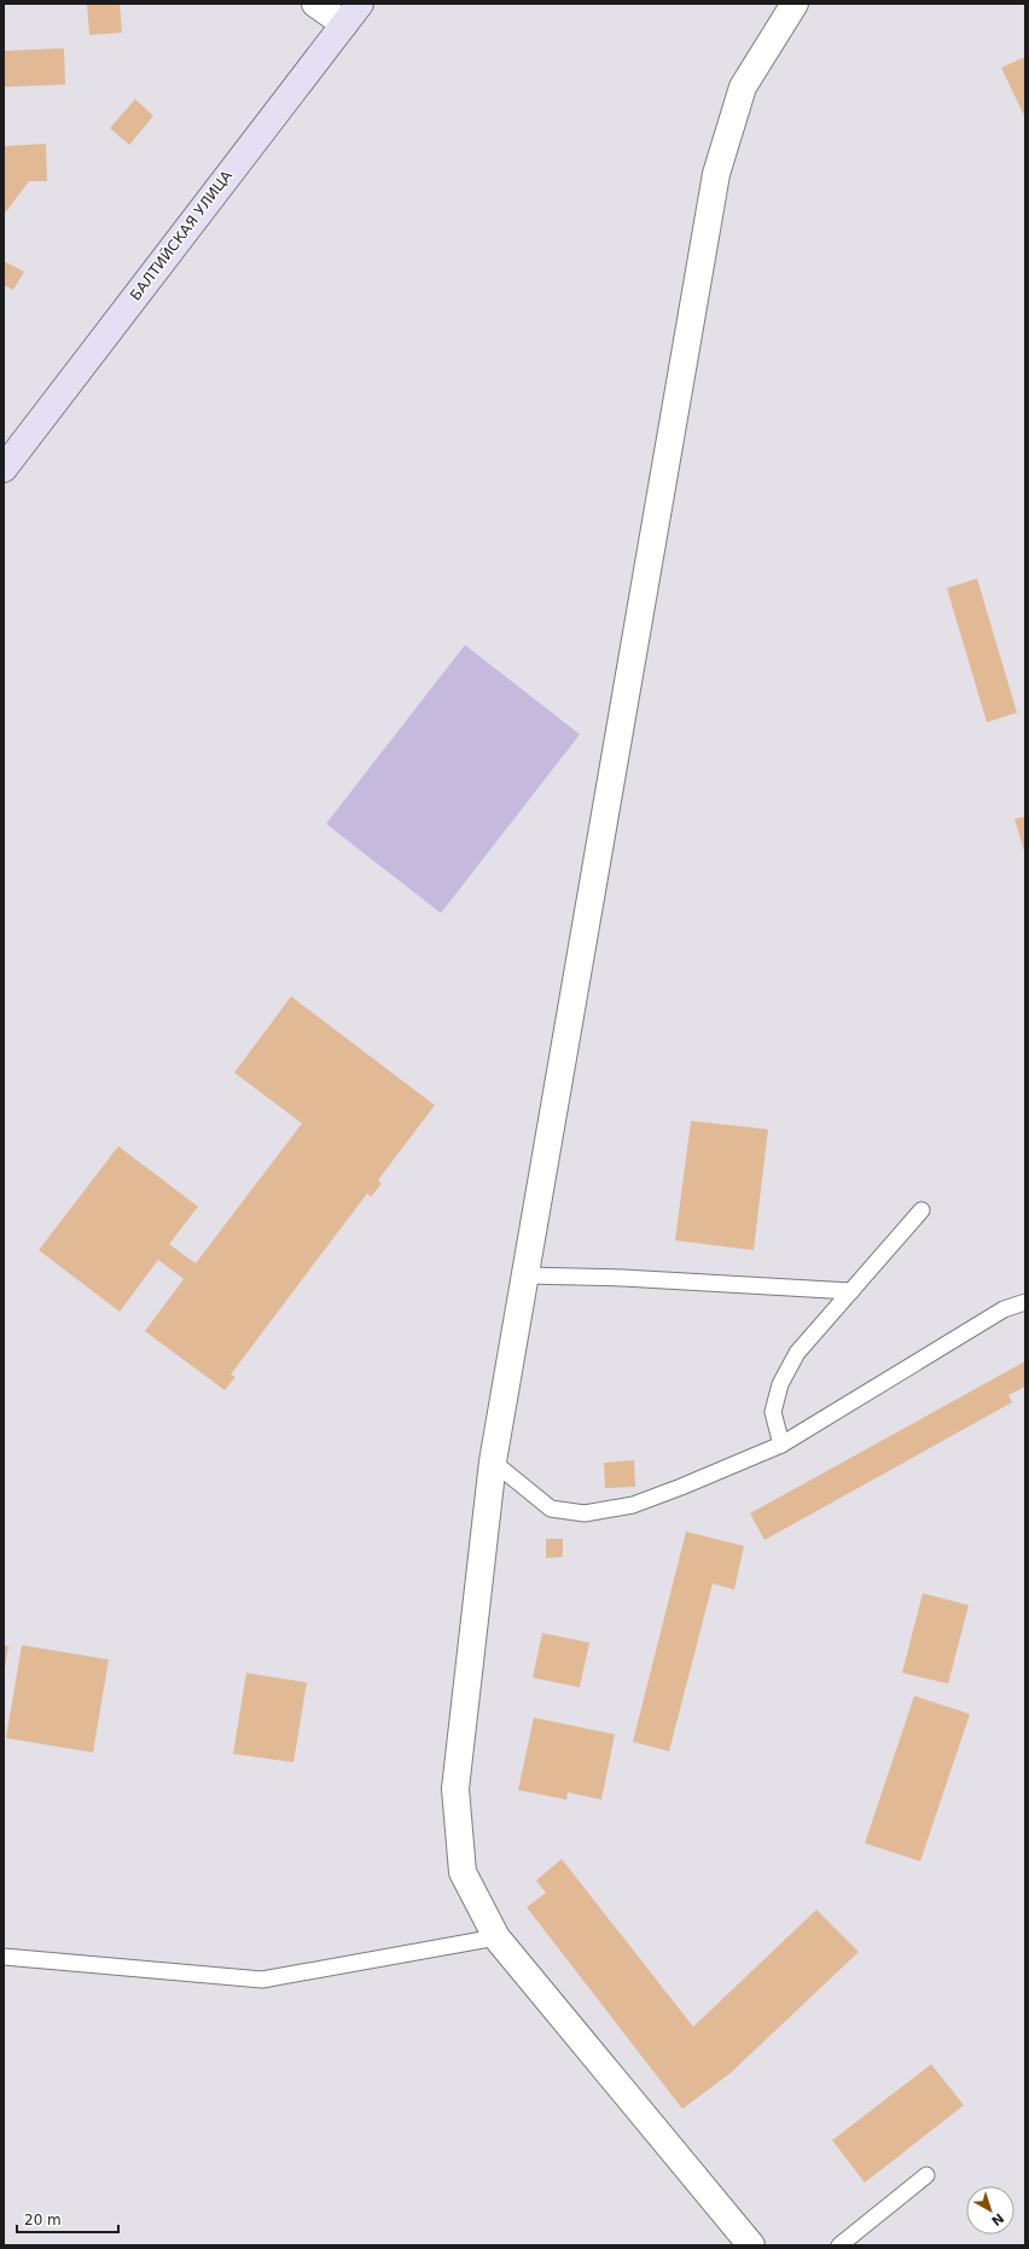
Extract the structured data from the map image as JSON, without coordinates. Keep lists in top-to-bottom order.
{
  "streets": {
    "main road": ["БАЛТИЙСКАЯ УЛИЦА"]
  },
  "scale_bar": "20 m",
  "north": "bottom right"
}
